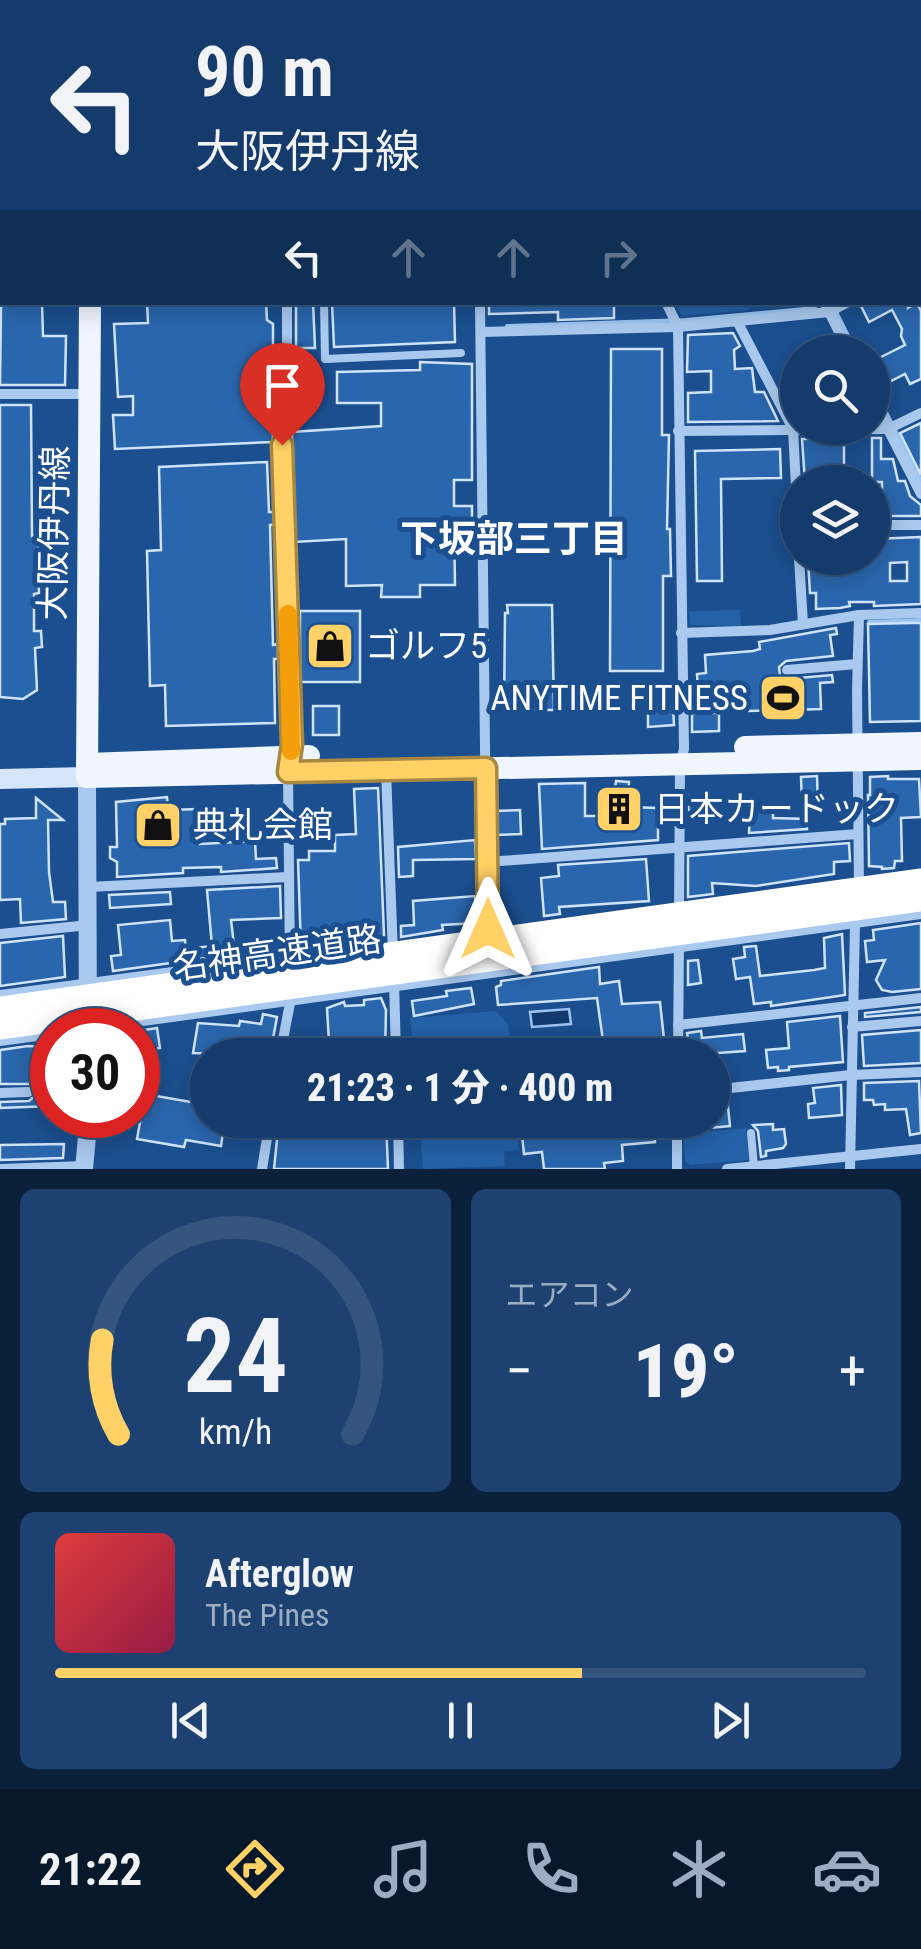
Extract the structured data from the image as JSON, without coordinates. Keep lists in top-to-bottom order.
{
  "streets": {
    "highway": ["名神高速道路"],
    "main road": ["大阪伊丹線"]
  },
  "districts": ["下坂部三丁目"],
  "places": {
    "shop": ["ゴルフ5", "典礼会館"],
    "sports": ["ANYTIME FITNESS"],
    "building": ["日本カードック"]
  },
  "page": {
    "turn": ["90 m", "大阪伊丹線"],
    "limit": "30",
    "trip": "21:23 · 1 分 · 400 m",
    "tile": "エアコン",
    "heat": ["−", "19°", "+"],
    "song": ["Afterglow", "The Pines"],
    "tabs": "21:22",
    "gauge": ["24", "km/h"]
  }
}
